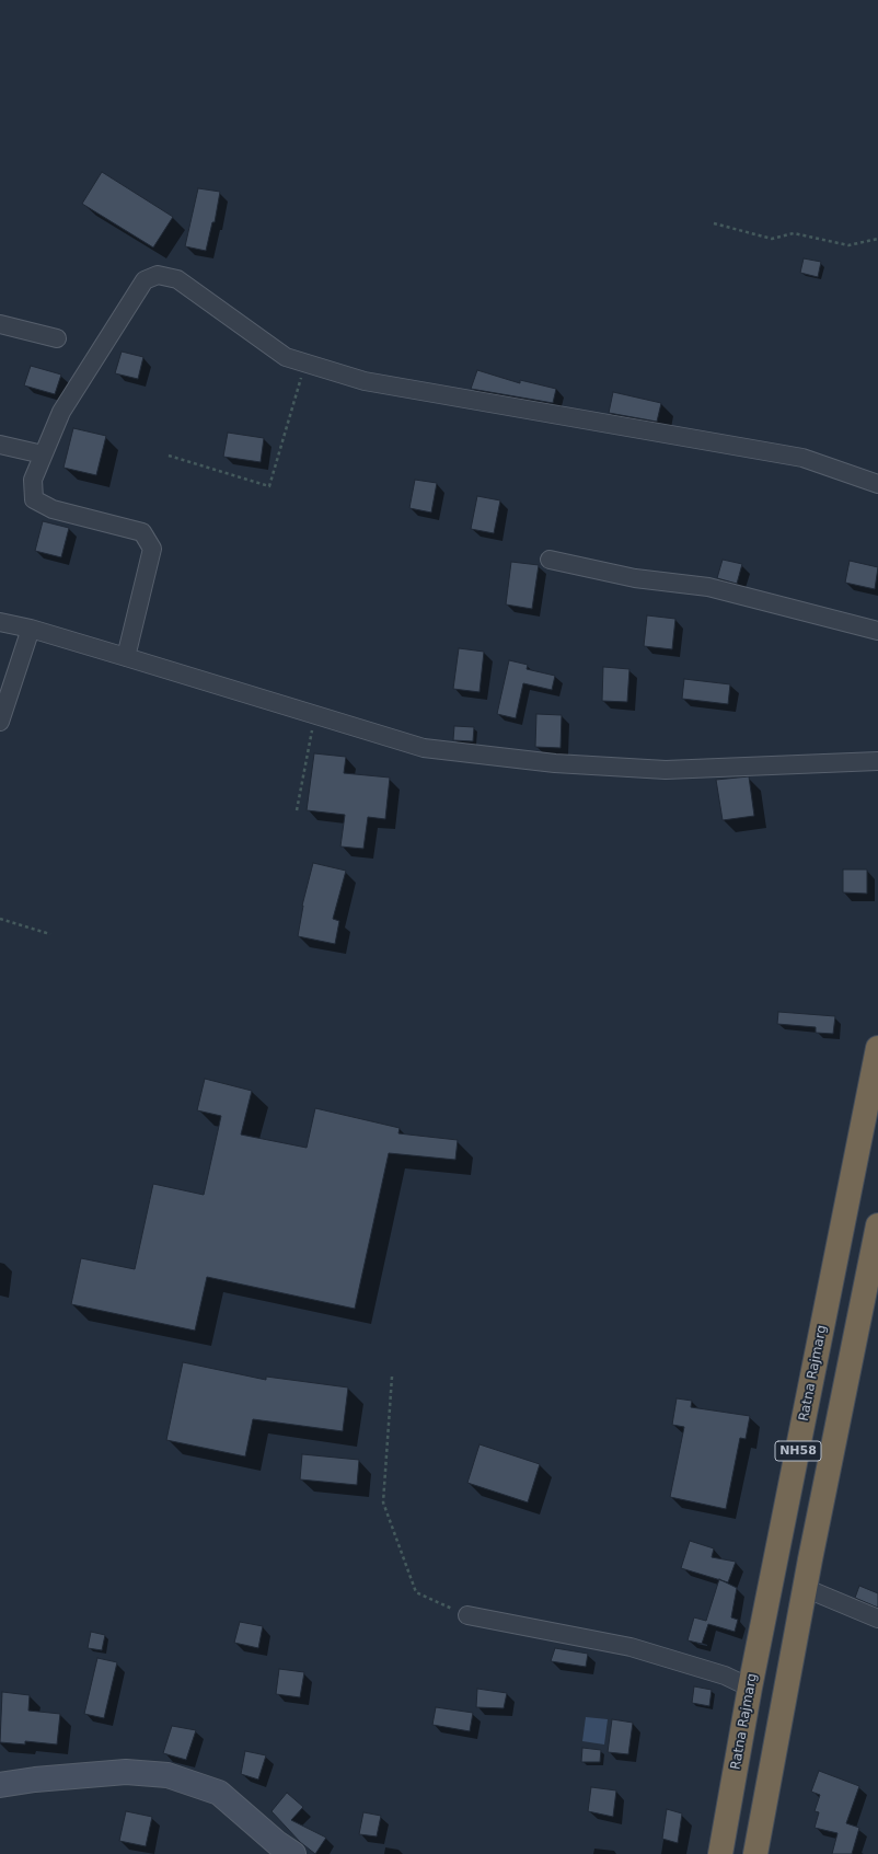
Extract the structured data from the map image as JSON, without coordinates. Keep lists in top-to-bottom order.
{
  "streets": {
    "highway": ["Ratna Rajmarg", "NH58"]
  }
}
